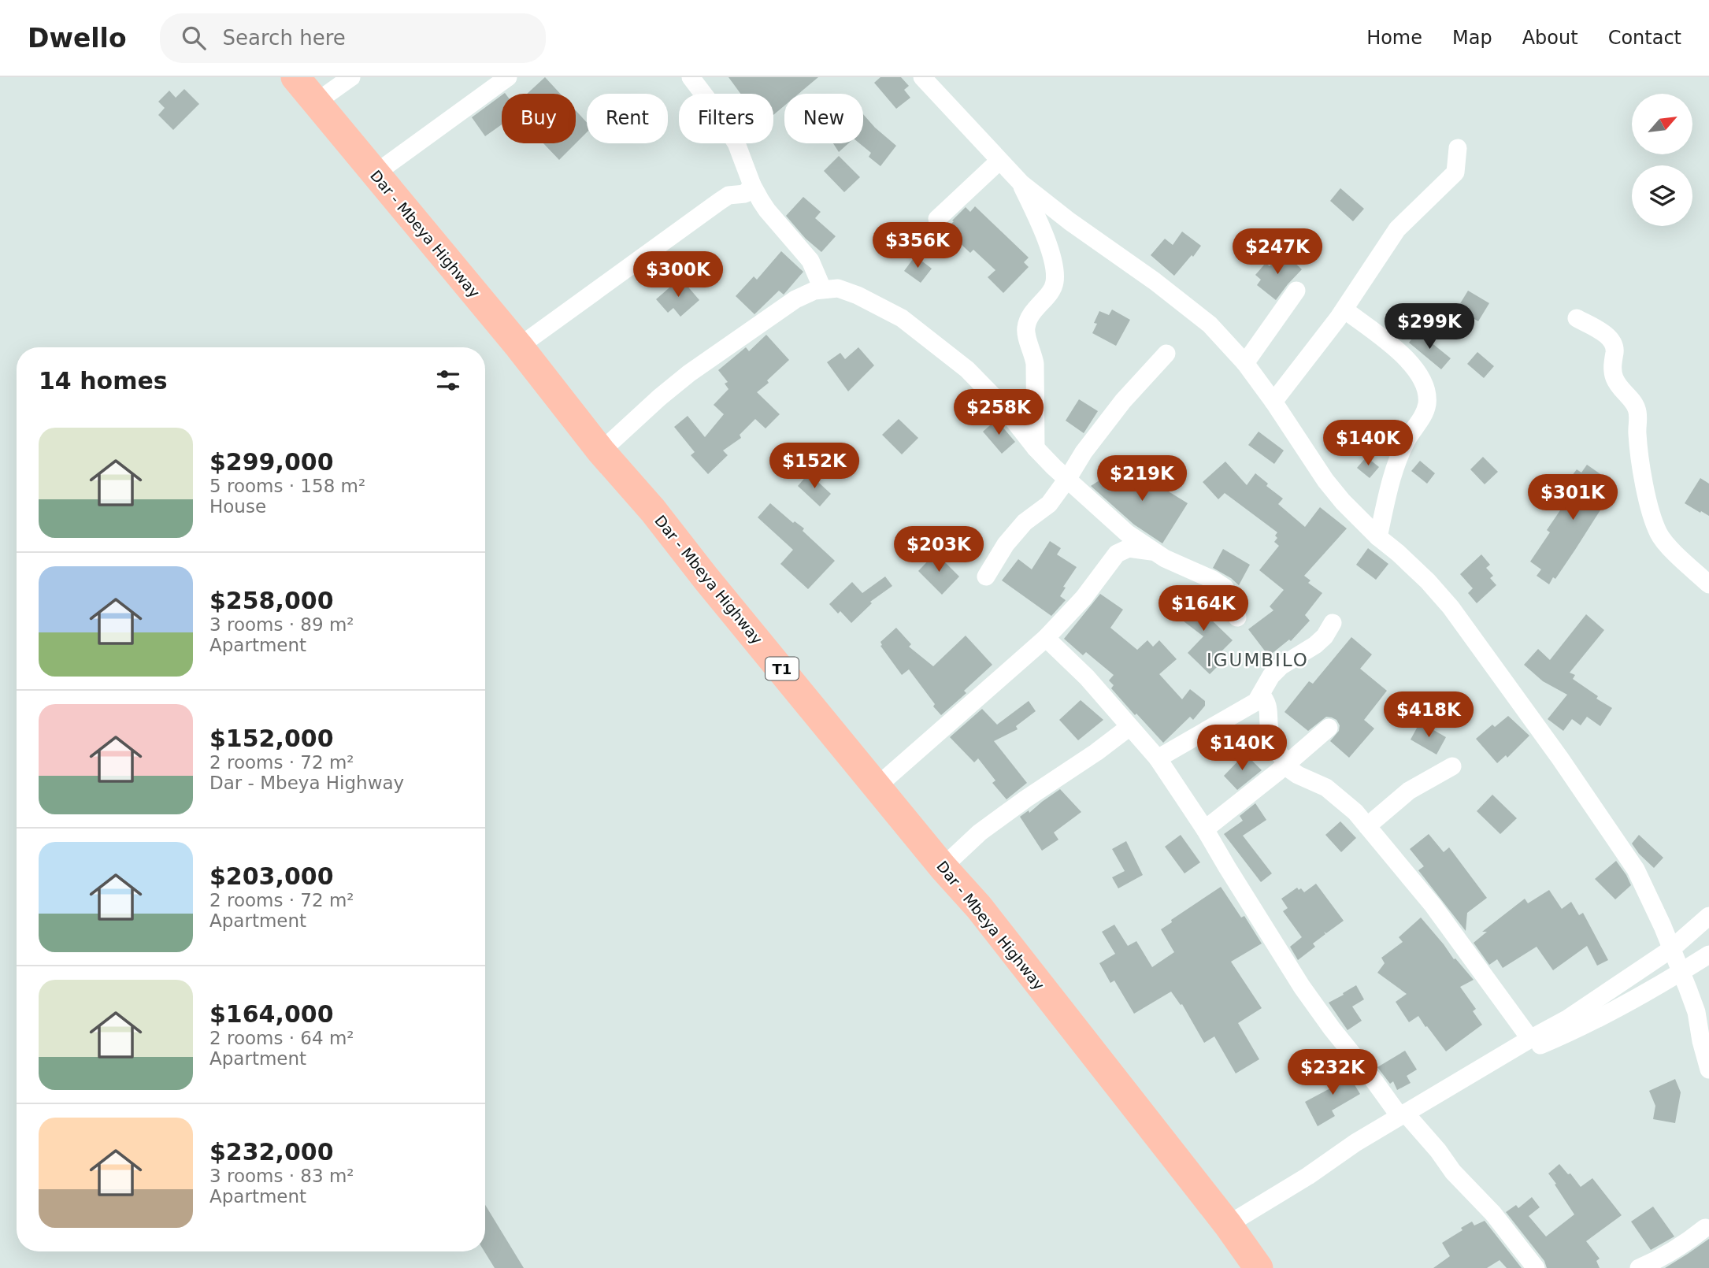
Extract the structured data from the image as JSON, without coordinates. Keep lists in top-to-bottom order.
{
  "streets": {
    "highway": ["Dar - Mbeya Highway", "T1"]
  },
  "districts": ["IGUMBILO"],
  "north": "top right",
  "page": {
    "header": "Dwello",
    "search": "Search here",
    "nav": [
      "Home",
      "Map",
      "About",
      "Contact"
    ],
    "chip": [
      "Buy",
      "Rent",
      "Filters",
      "New"
    ],
    "price": [
      "$356K",
      "$247K",
      "$300K",
      "$299K",
      "$258K",
      "$140K",
      "$152K",
      "$219K",
      "$301K",
      "$203K",
      "$164K",
      "$418K",
      "$140K",
      "$232K"
    ],
    "heading": "14 homes",
    "list": [
      {
        "name": "$299,000",
        "note": "5 rooms · 158 m² · House"
      },
      {
        "name": "$258,000",
        "note": "3 rooms · 89 m² · Apartment"
      },
      {
        "name": "$152,000",
        "note": "2 rooms · 72 m² · Dar - Mbeya Highway"
      },
      {
        "name": "$203,000",
        "note": "2 rooms · 72 m² · Apartment"
      },
      {
        "name": "$164,000",
        "note": "2 rooms · 64 m² · Apartment"
      },
      {
        "name": "$232,000",
        "note": "3 rooms · 83 m² · Apartment"
      }
    ]
  }
}
